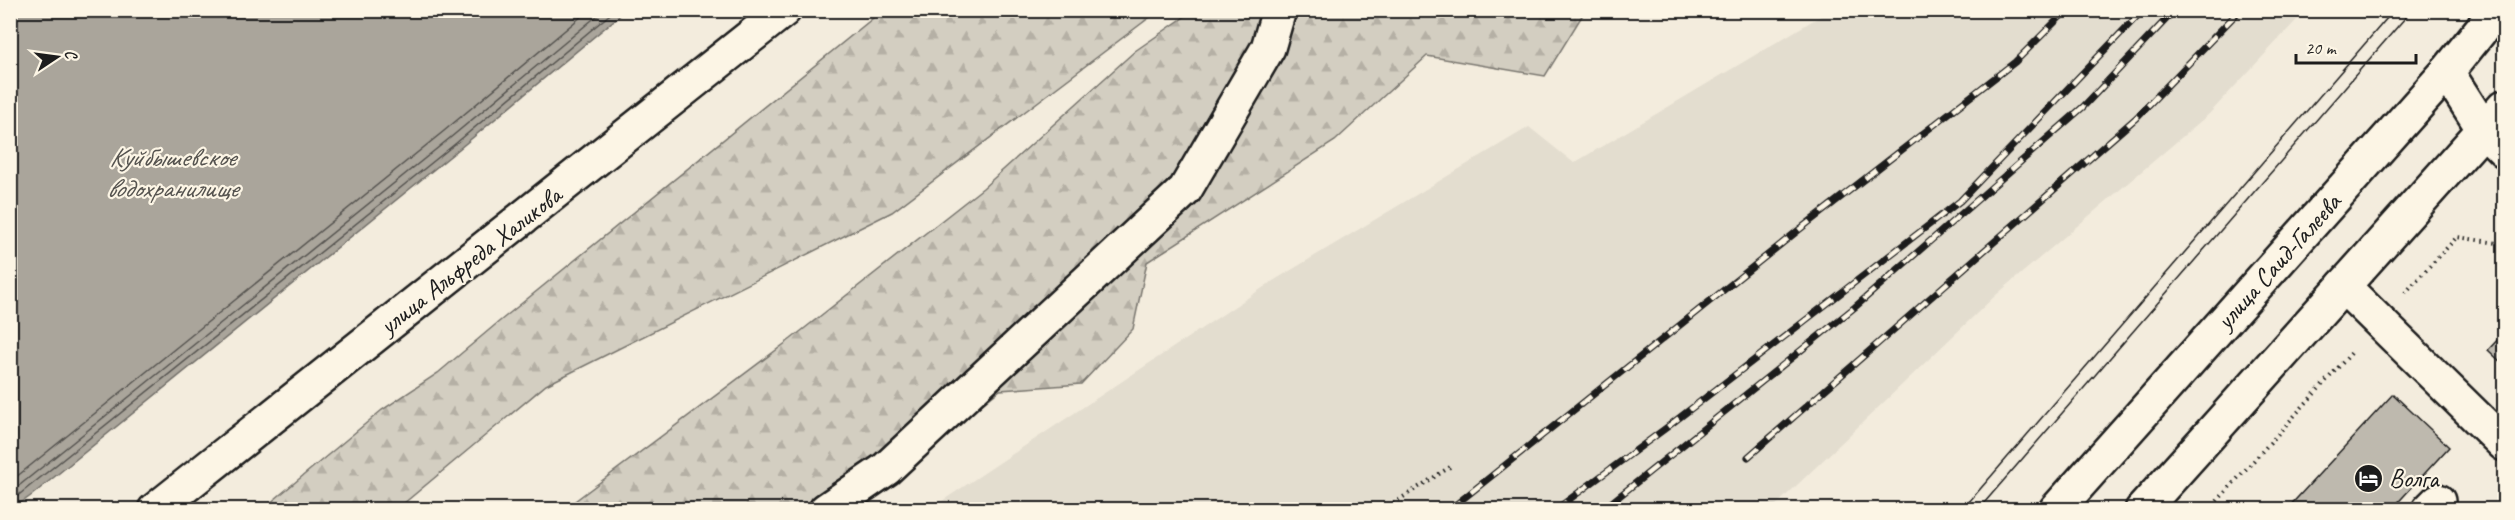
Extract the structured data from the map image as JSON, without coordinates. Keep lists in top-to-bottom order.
{
  "streets": {
    "main road": ["улица Альфреда Халикова", "улица Саид-Галеева"]
  },
  "water": ["Куйбышевское водохранилище"],
  "places": {
    "hotel": ["Волга"]
  },
  "scale_bar": "20 m",
  "north": "right"
}
